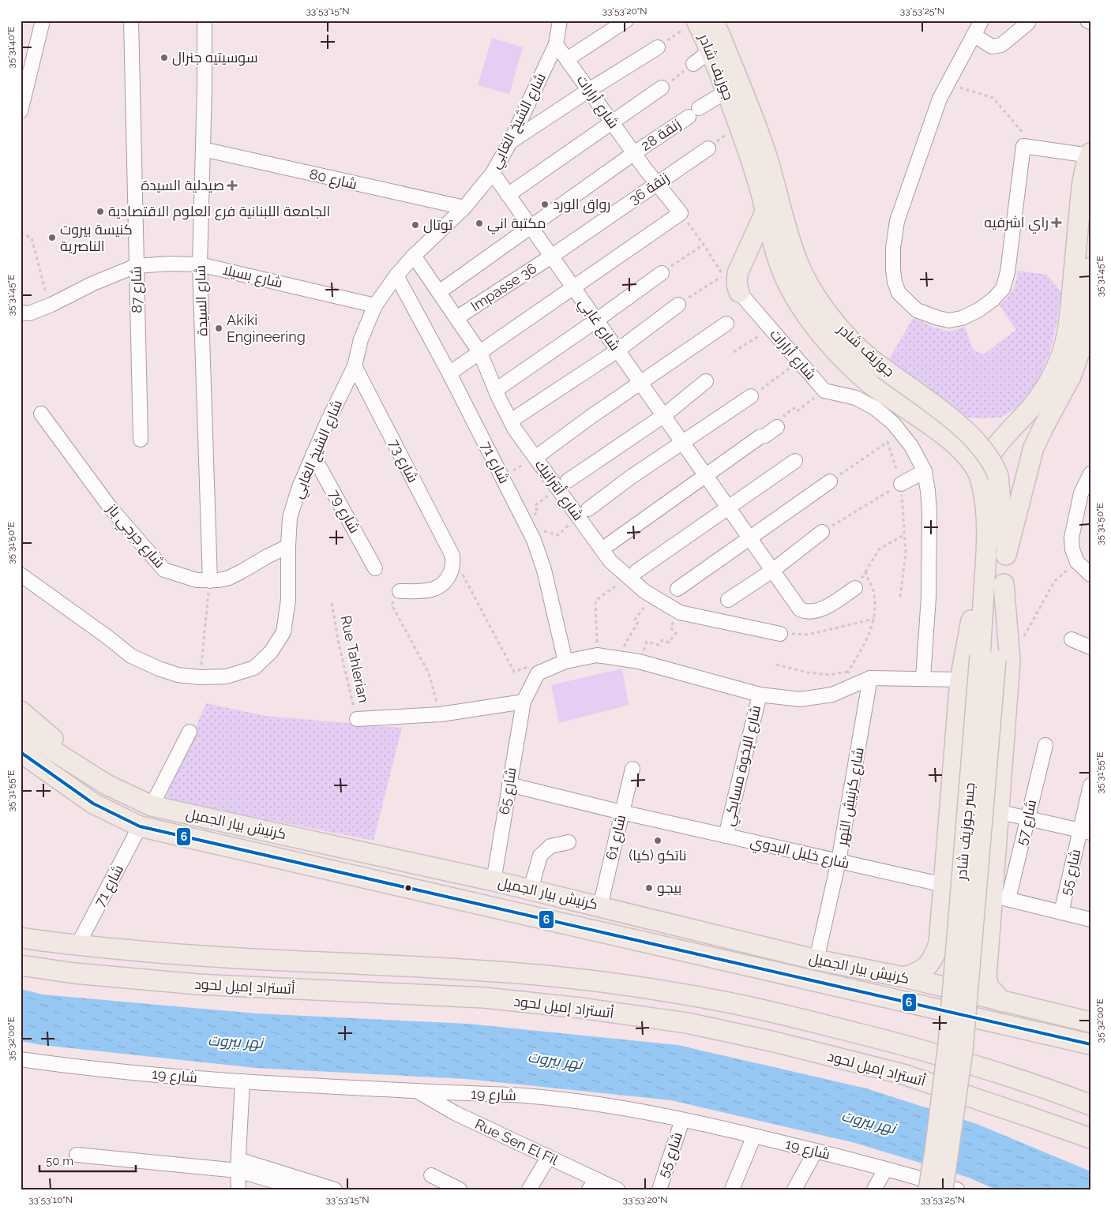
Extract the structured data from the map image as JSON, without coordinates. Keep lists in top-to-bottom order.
{
  "streets": {
    "highway": [
      "جوزيف شادر",
      "كرنيش بيار الجميل",
      "جسر جوزيف شادر",
      "أتستراد إميل لحود"
    ],
    "street": [
      "شارع أرارات",
      "شارع الشيخ الغابي",
      "زنقة 28",
      "شارع 80",
      "زنقة 36",
      "شارع بسيلا",
      "Impasse 36",
      "شارع 87",
      "شارع السيدة",
      "شارع غابي",
      "شارع 73",
      "شارع 71",
      "شارع أنترانيك",
      "شارع 79",
      "شارع جرجي باز",
      "شارع الإخوة مسابكي",
      "شارع 65",
      "شارع كرنيش النهر",
      "شارع 57",
      "شارع 61",
      "شارع خليل البدوي",
      "شارع 55",
      "شارع 19",
      "Rue Sen El Fil"
    ],
    "path": ["Rue Tahlerian"]
  },
  "crossings": [
    ["جوزيف شادر", "زنقة 28"],
    ["جوزيف شادر", "جسر جوزيف شادر"],
    ["شارع أرارات", "شارع الشيخ الغابي"],
    ["شارع أرارات", "زنقة 28"],
    ["شارع أرارات", "زنقة 36"],
    ["شارع الشيخ الغابي", "شارع 80"],
    ["شارع الشيخ الغابي", "شارع بسيلا"],
    ["شارع الشيخ الغابي", "شارع غابي"],
    ["شارع الشيخ الغابي", "شارع 73"],
    ["شارع الشيخ الغابي", "شارع 71"],
    ["شارع الشيخ الغابي", "شارع أنترانيك"],
    ["شارع الشيخ الغابي", "شارع 79"],
    ["شارع الشيخ الغابي", "شارع جرجي باز"],
    ["زنقة 28", "شارع غابي"],
    ["زنقة 28", "شارع أنترانيك"],
    ["شارع 80", "شارع السيدة"],
    ["زنقة 36", "Impasse 36"],
    ["زنقة 36", "شارع غابي"],
    ["شارع بسيلا", "شارع 87"],
    ["شارع بسيلا", "شارع السيدة"],
    ["Impasse 36", "شارع غابي"],
    ["Impasse 36", "شارع أنترانيك"],
    ["شارع السيدة", "شارع جرجي باز"],
    ["شارع 71", "كرنيش بيار الجميل"],
    ["شارع 71", "أتستراد إميل لحود"],
    ["شارع الإخوة مسابكي", "شارع خليل البدوي"],
    ["شارع 65", "كرنيش بيار الجميل"],
    ["شارع 65", "شارع خليل البدوي"],
    ["شارع كرنيش النهر", "كرنيش بيار الجميل"],
    ["شارع كرنيش النهر", "شارع خليل البدوي"],
    ["شارع 57", "شارع خليل البدوي"],
    ["كرنيش بيار الجميل", "شارع 61"],
    ["شارع 61", "شارع خليل البدوي"],
    ["شارع خليل البدوي", "شارع 55"],
    ["شارع 55", "شارع 19"],
    ["شارع 19", "Rue Sen El Fil"]
  ],
  "water": ["نهر بيروت"],
  "places": {
    "other": [
      "سوسيتيه جنرال",
      "رواق الورد",
      "الجامعة اللبنانية فرع العلوم الاقتصادية",
      "مكتبة اني",
      "توتال",
      "كنيسة بيروت الناصرية",
      "Akiki Engineering",
      "ناتكو (كيا)",
      "بيجو"
    ],
    "health": ["صيدلية السيدة", "راي اشرفيه"]
  },
  "lines": ["transit line 6"],
  "scale_bar": "50 m",
  "coordinates": [
    "33°53'15\"N",
    "33°53'20\"N",
    "33°53'25\"N",
    "35°31'40\"E",
    "35°31'45\"E",
    "35°31'50\"E",
    "35°31'55\"E",
    "35°32'00\"E",
    "33°53'10\"N"
  ]
}
